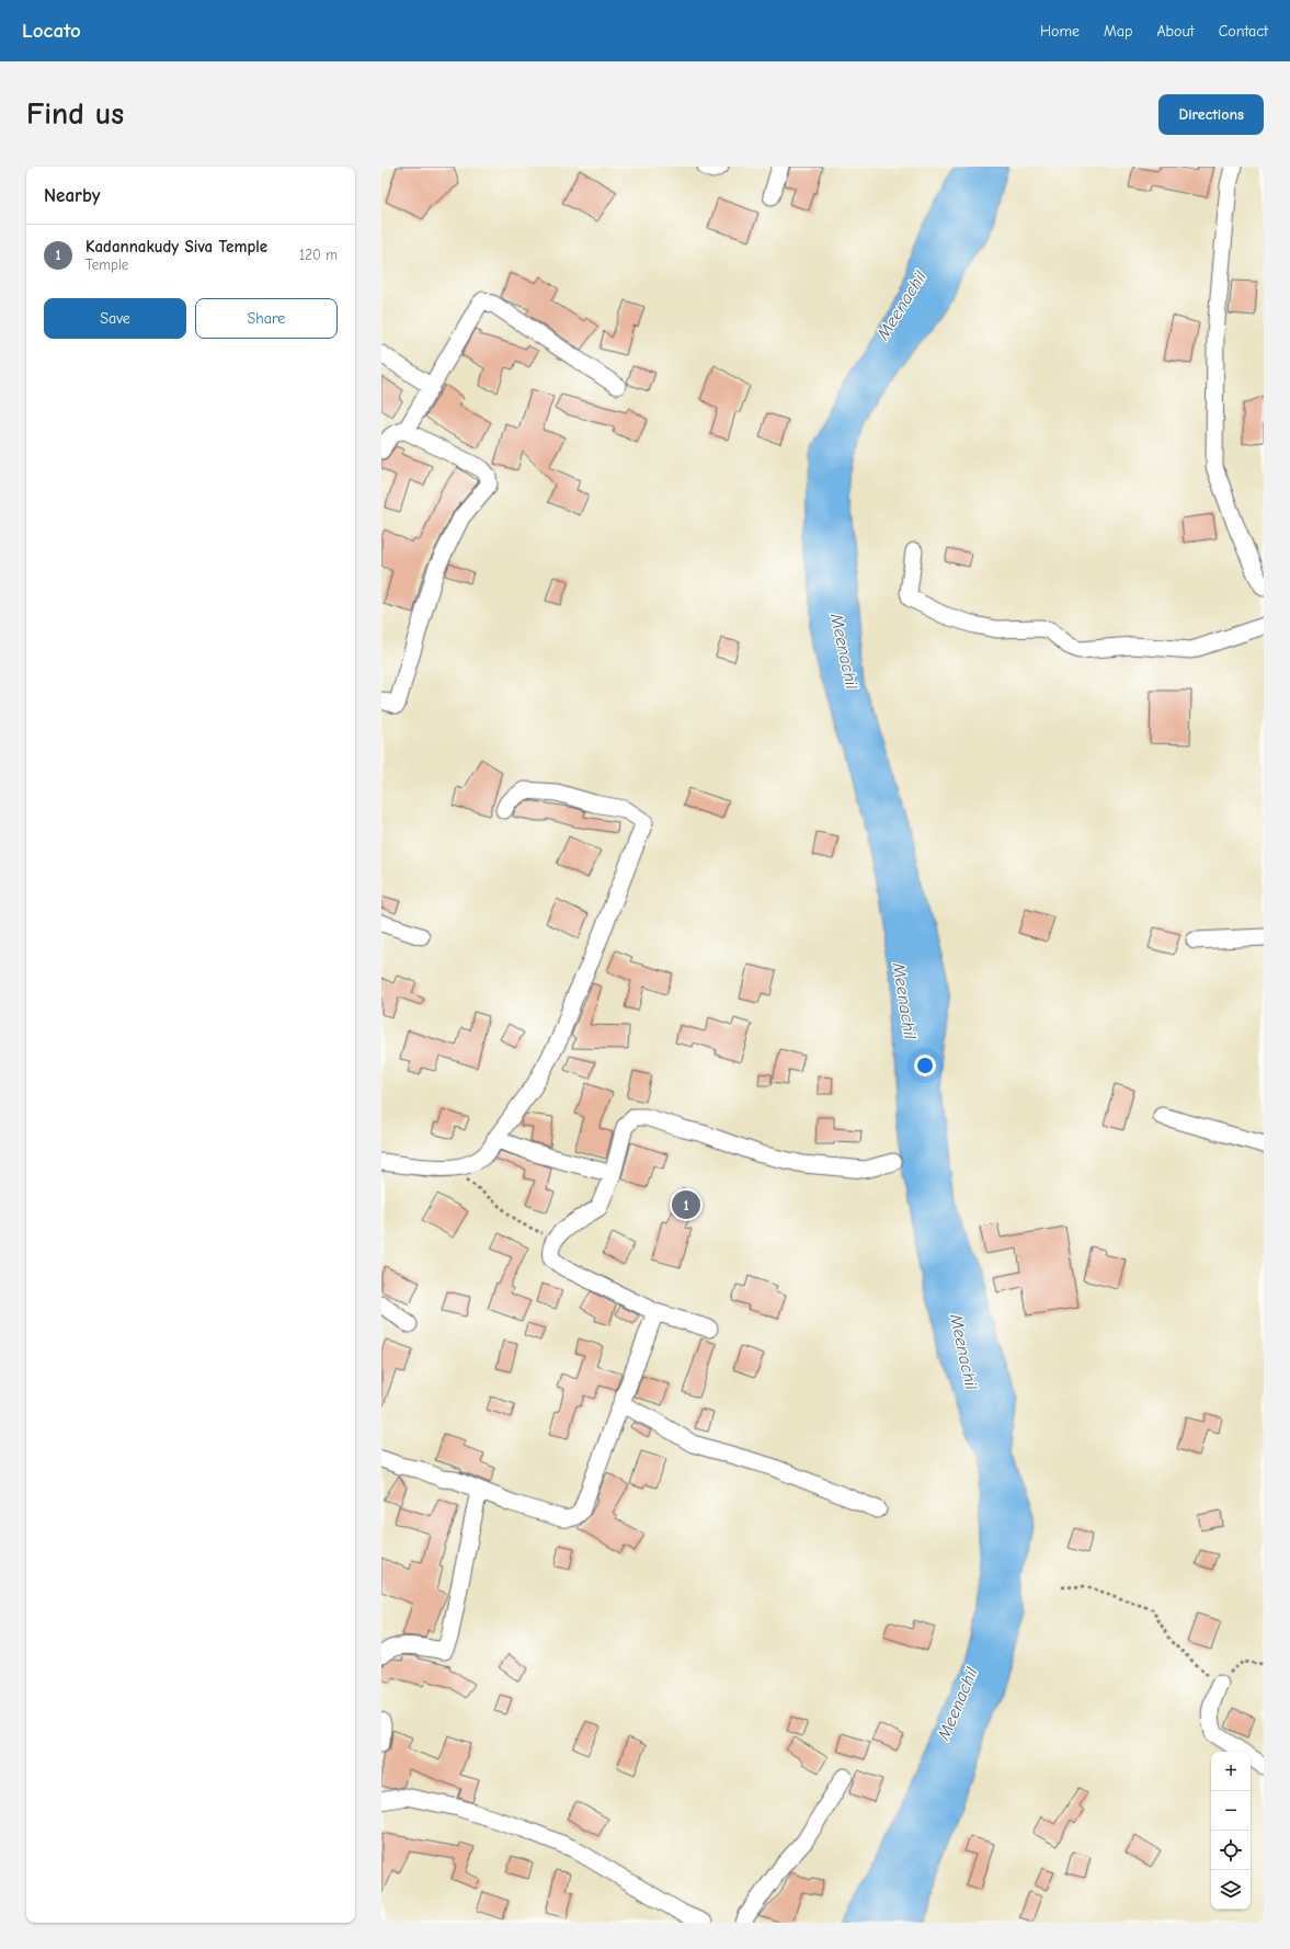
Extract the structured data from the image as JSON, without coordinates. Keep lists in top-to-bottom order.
{
  "water": ["Meenachil"],
  "page": {
    "header": "Locato",
    "nav": [
      "Home",
      "Map",
      "About",
      "Contact"
    ],
    "buttons": [
      "Directions",
      ["Save", "Share"]
    ],
    "title": "Find us",
    "heading": "Nearby",
    "list": [
      {
        "mark": "1",
        "name": "Kadannakudy Siva Temple",
        "note": "Temple",
        "value": "120 m"
      }
    ],
    "pins": "1",
    "map_buttons": ["+", "−"]
  }
}
